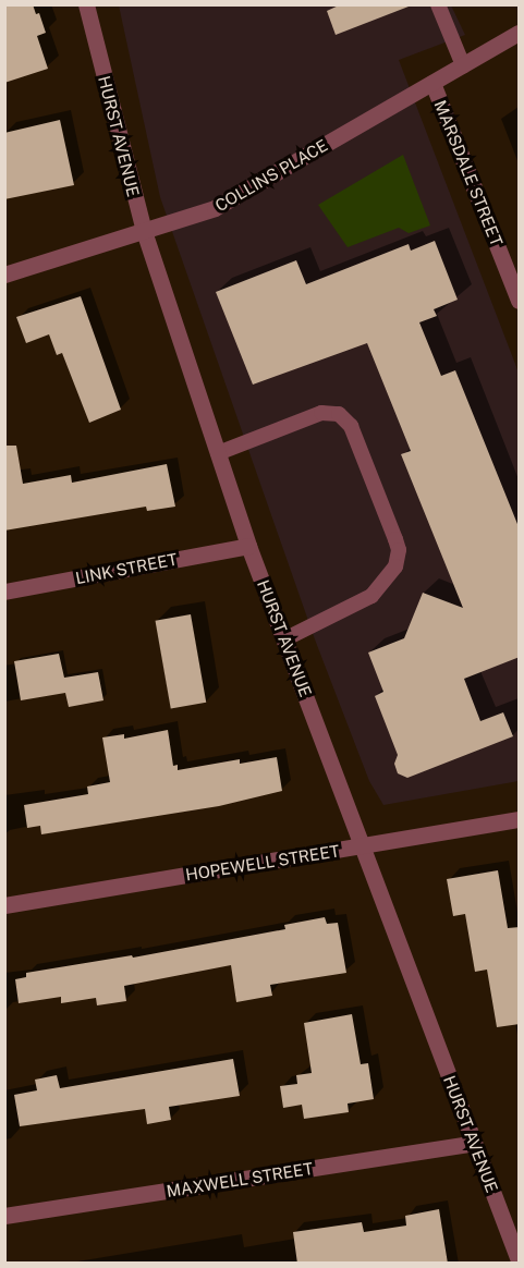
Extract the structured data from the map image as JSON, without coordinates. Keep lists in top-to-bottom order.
{
  "streets": {
    "street": [
      "HURST AVENUE",
      "MARSDALE STREET",
      "COLLINS PLACE",
      "LINK STREET",
      "HOPEWELL STREET",
      "MAXWELL STREET"
    ]
  },
  "crossings": [
    ["HURST AVENUE", "COLLINS PLACE"],
    ["HURST AVENUE", "LINK STREET"],
    ["HURST AVENUE", "HOPEWELL STREET"],
    ["HURST AVENUE", "MAXWELL STREET"],
    ["MARSDALE STREET", "COLLINS PLACE"]
  ]
}
